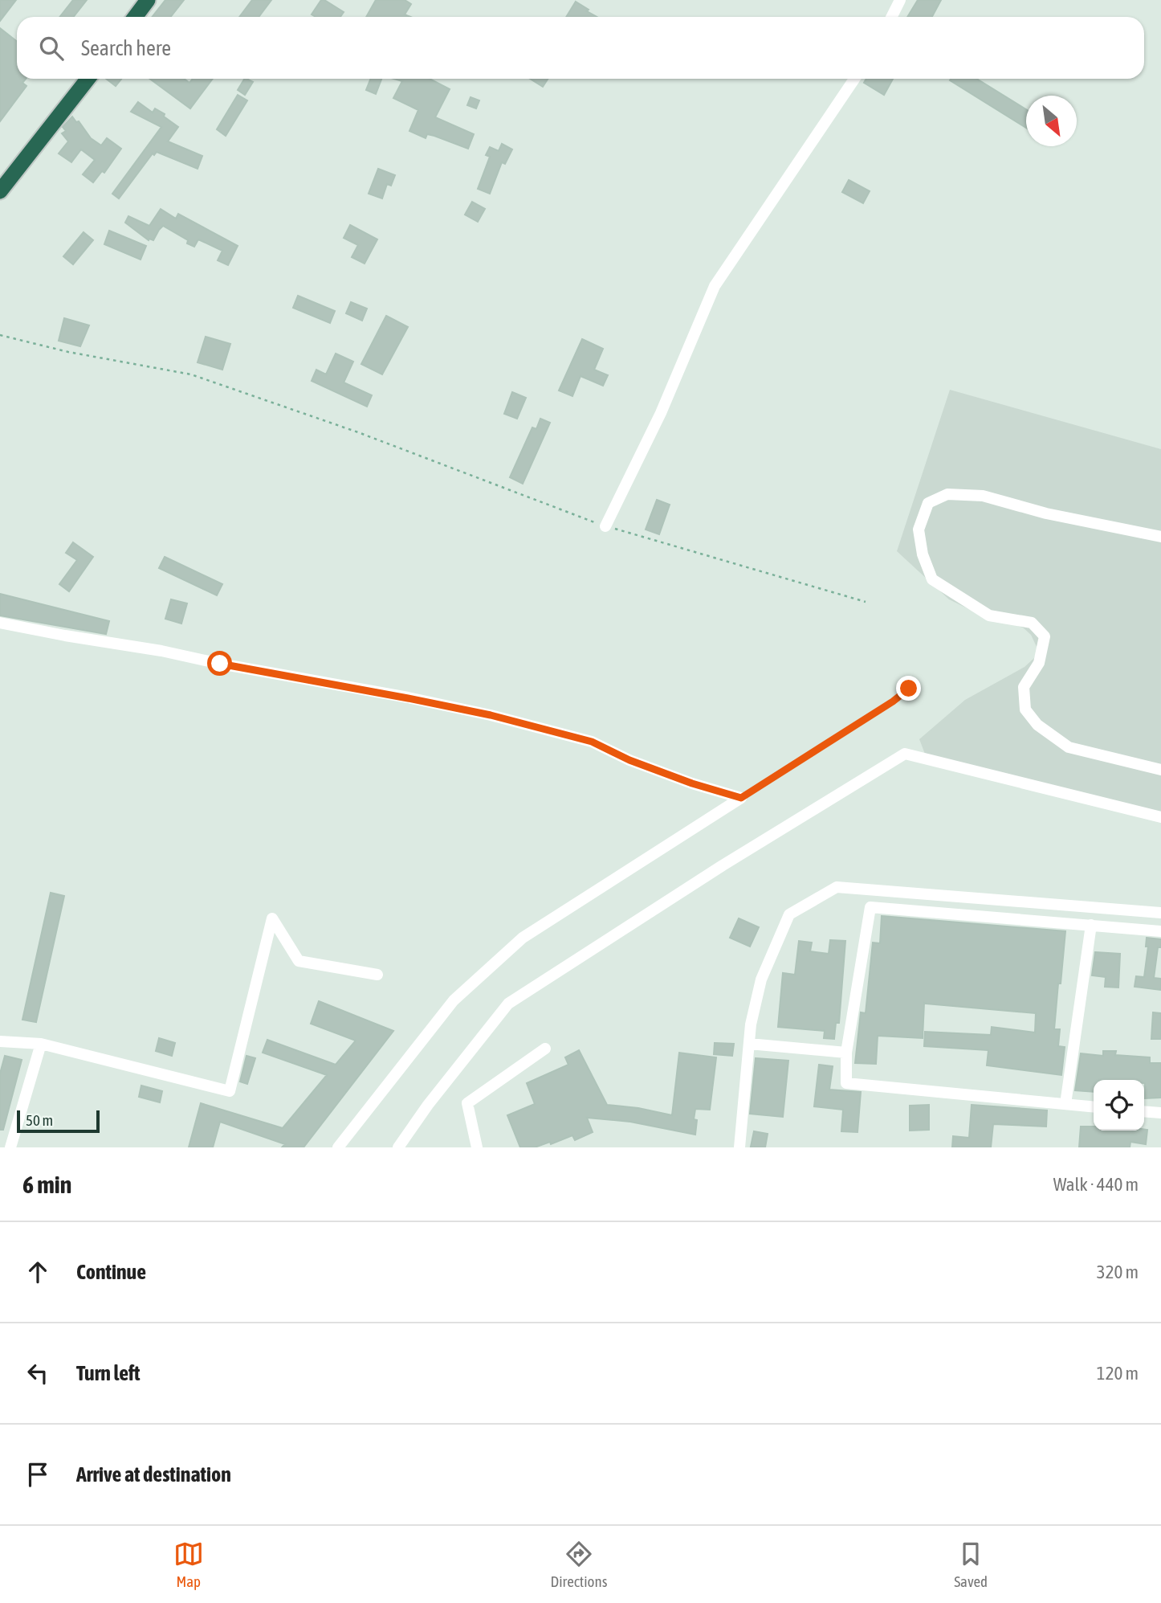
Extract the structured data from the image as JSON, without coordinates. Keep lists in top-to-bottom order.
{
  "scale_bar": "50 m",
  "north": "bottom right",
  "page": {
    "search": "Search here",
    "scale": "50 m",
    "heading": ["6 min", "Walk · 440 m"],
    "list": [
      ["Continue", "320 m"],
      ["Turn left", "120 m"],
      "Arrive at destination"
    ],
    "nav": ["Map", "Directions", "Saved"]
  }
}
